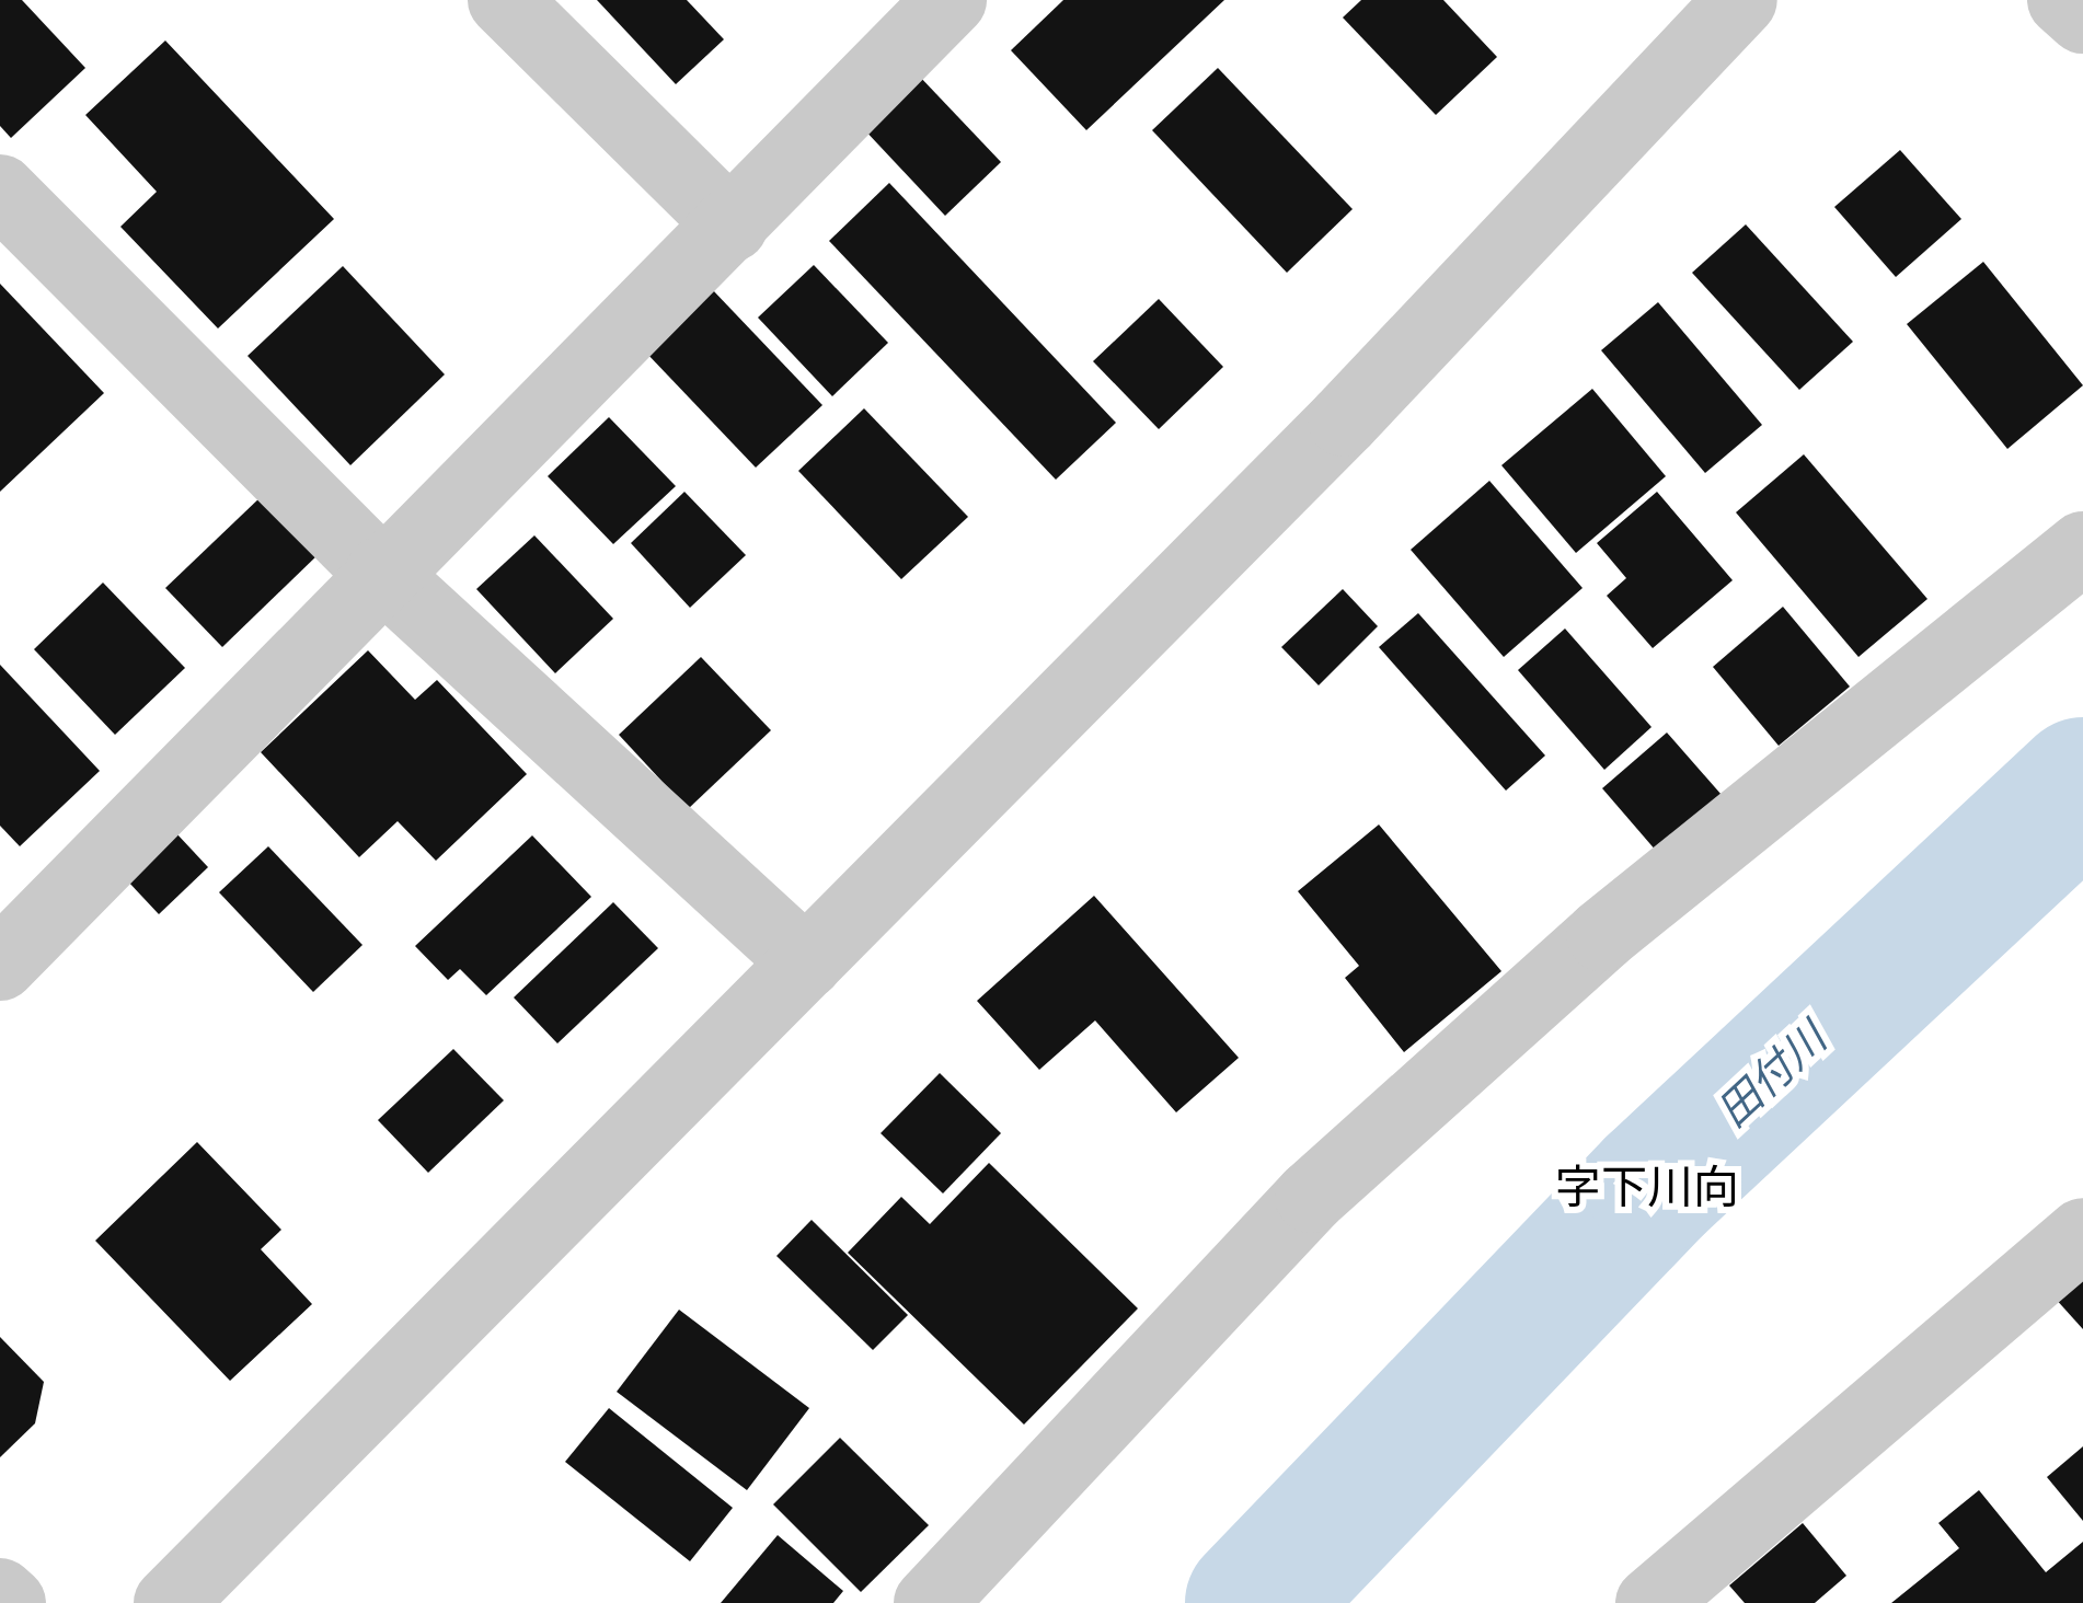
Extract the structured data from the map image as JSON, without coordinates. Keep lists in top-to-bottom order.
{
  "districts": ["字下川向"],
  "water": ["田付川"]
}
